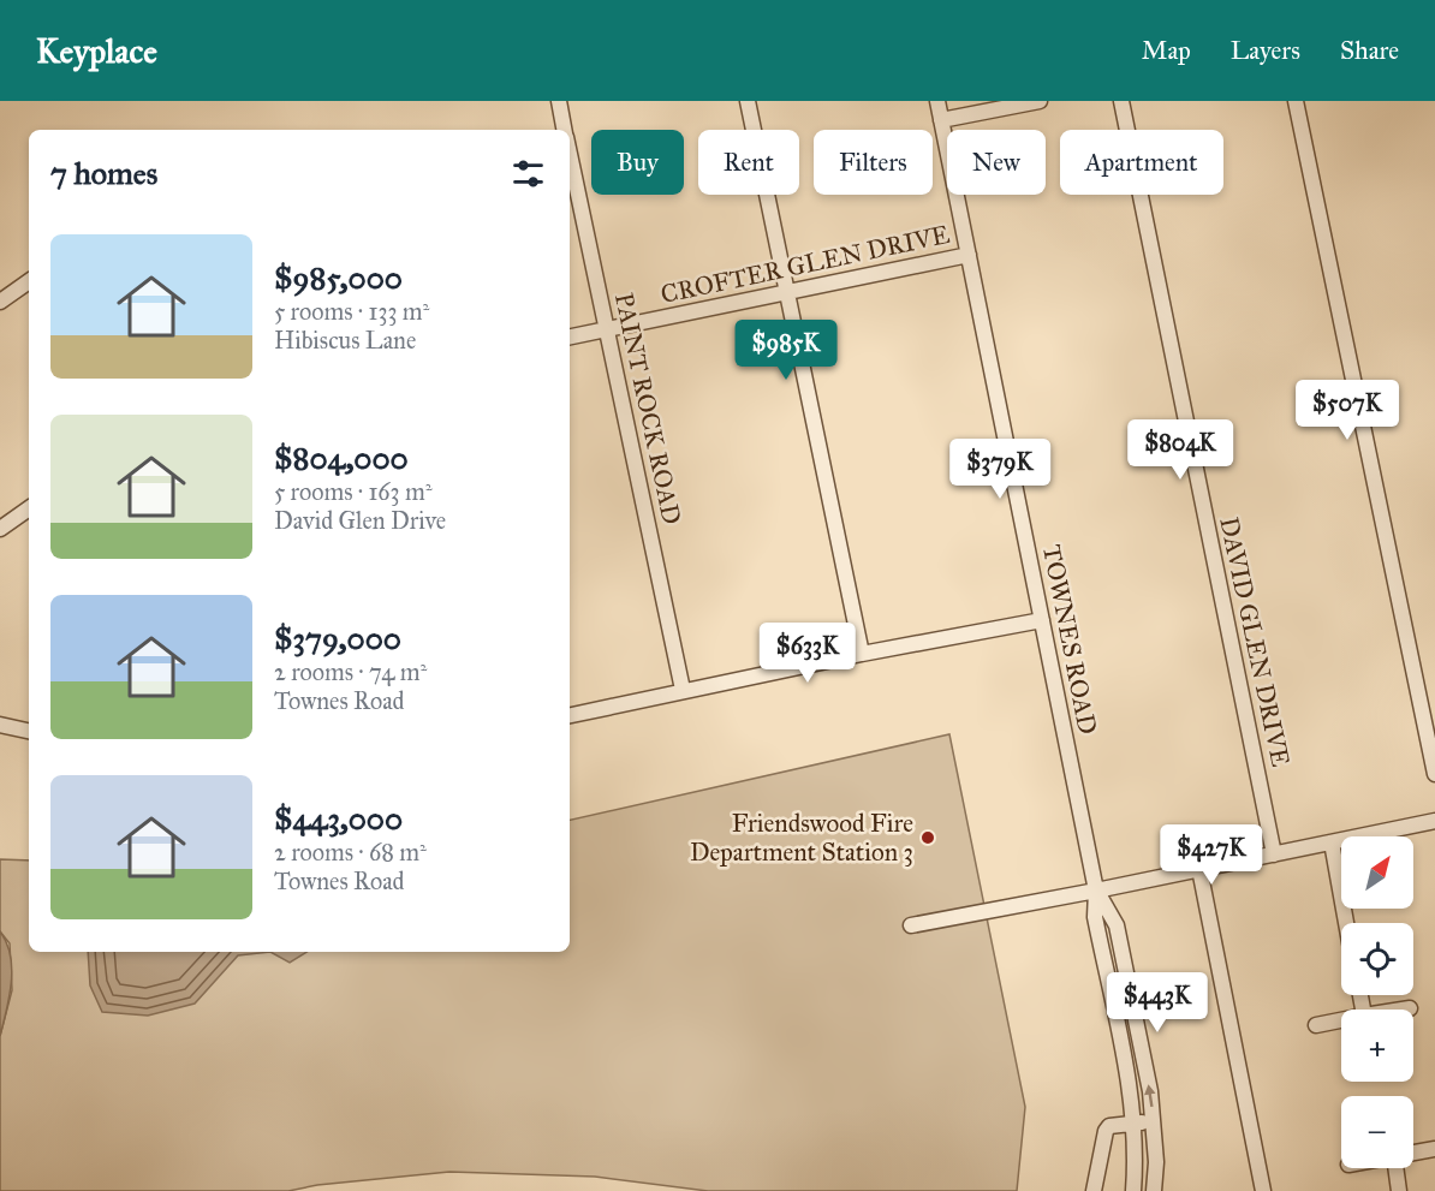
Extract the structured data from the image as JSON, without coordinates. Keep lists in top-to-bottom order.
{
  "streets": {
    "street": [
      "CROFTER GLEN DRIVE",
      "PAINT ROCK ROAD",
      "TOWNES ROAD",
      "DAVID GLEN DRIVE"
    ]
  },
  "crossings": [
    ["CROFTER GLEN DRIVE", "PAINT ROCK ROAD"],
    ["CROFTER GLEN DRIVE", "TOWNES ROAD"]
  ],
  "places": ["Friendswood Fire Department Station 3"],
  "north": "top right",
  "page": {
    "header": "Keyplace",
    "nav": ["Map", "Layers", "Share"],
    "chip": [
      "Buy",
      "Rent",
      "Filters",
      "New",
      "Apartment"
    ],
    "heading": "7 homes",
    "list": [
      {
        "name": "$985,000",
        "note": "5 rooms · 133 m² · Hibiscus Lane"
      },
      {
        "name": "$804,000",
        "note": "5 rooms · 163 m² · David Glen Drive"
      },
      {
        "name": "$379,000",
        "note": "2 rooms · 74 m² · Townes Road"
      },
      {
        "name": "$443,000",
        "note": "2 rooms · 68 m² · Townes Road"
      }
    ],
    "price": [
      "$985K",
      "$507K",
      "$804K",
      "$379K",
      "$633K",
      "$427K",
      "$443K"
    ],
    "map_buttons": ["+", "−"]
  }
}
